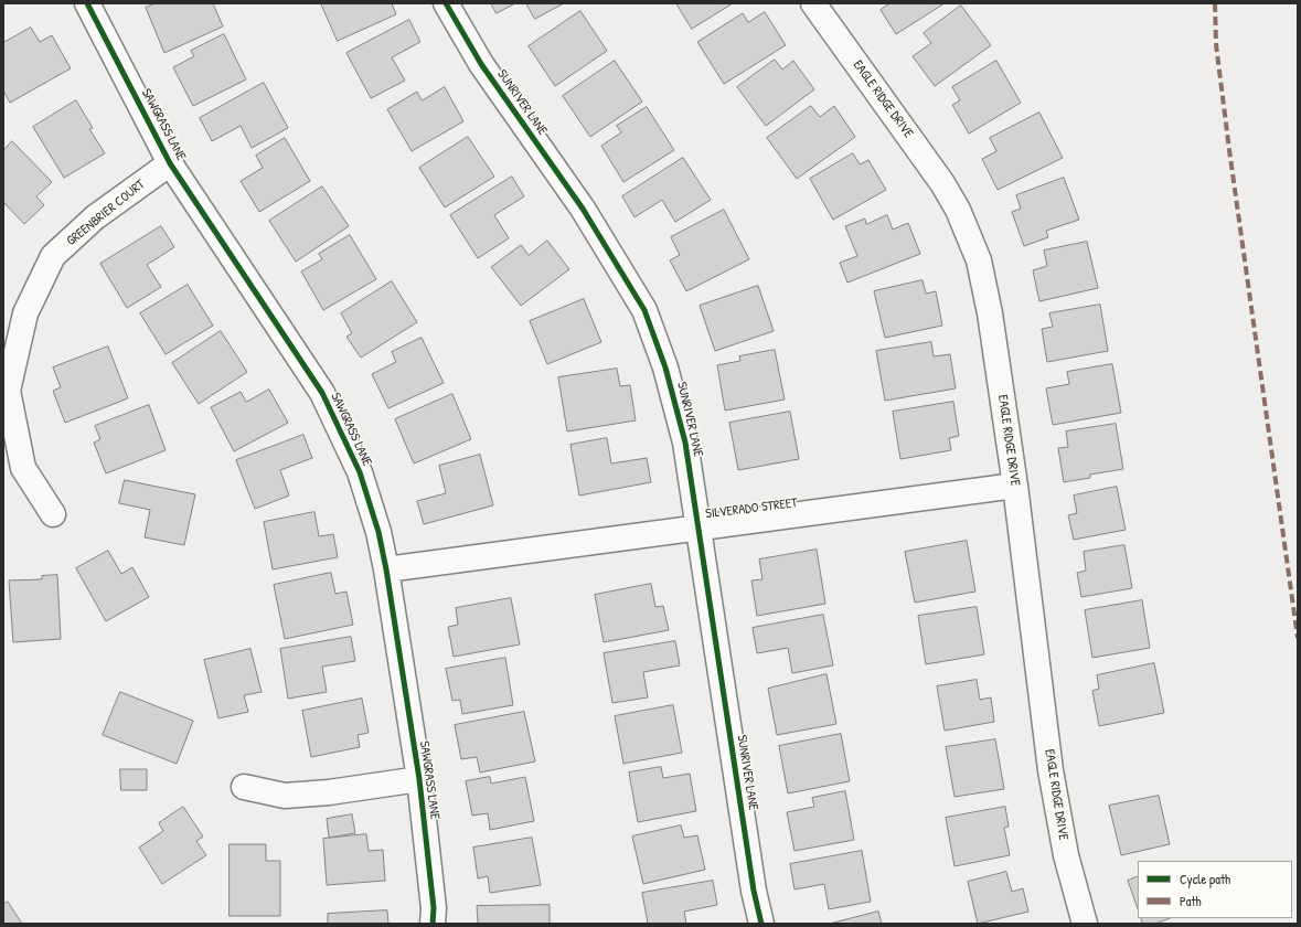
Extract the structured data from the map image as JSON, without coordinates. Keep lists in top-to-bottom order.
{
  "streets": {
    "street": [
      "EAGLE RIDGE DRIVE",
      "SUNRIVER LANE",
      "SAWGRASS LANE",
      "GREENBRIER COURT",
      "SILVERADO STREET"
    ]
  },
  "crossings": [
    ["EAGLE RIDGE DRIVE", "SILVERADO STREET"],
    ["SUNRIVER LANE", "SILVERADO STREET"],
    ["SAWGRASS LANE", "GREENBRIER COURT"],
    ["SAWGRASS LANE", "SILVERADO STREET"]
  ],
  "legend": ["Cycle path", "Path"]
}
